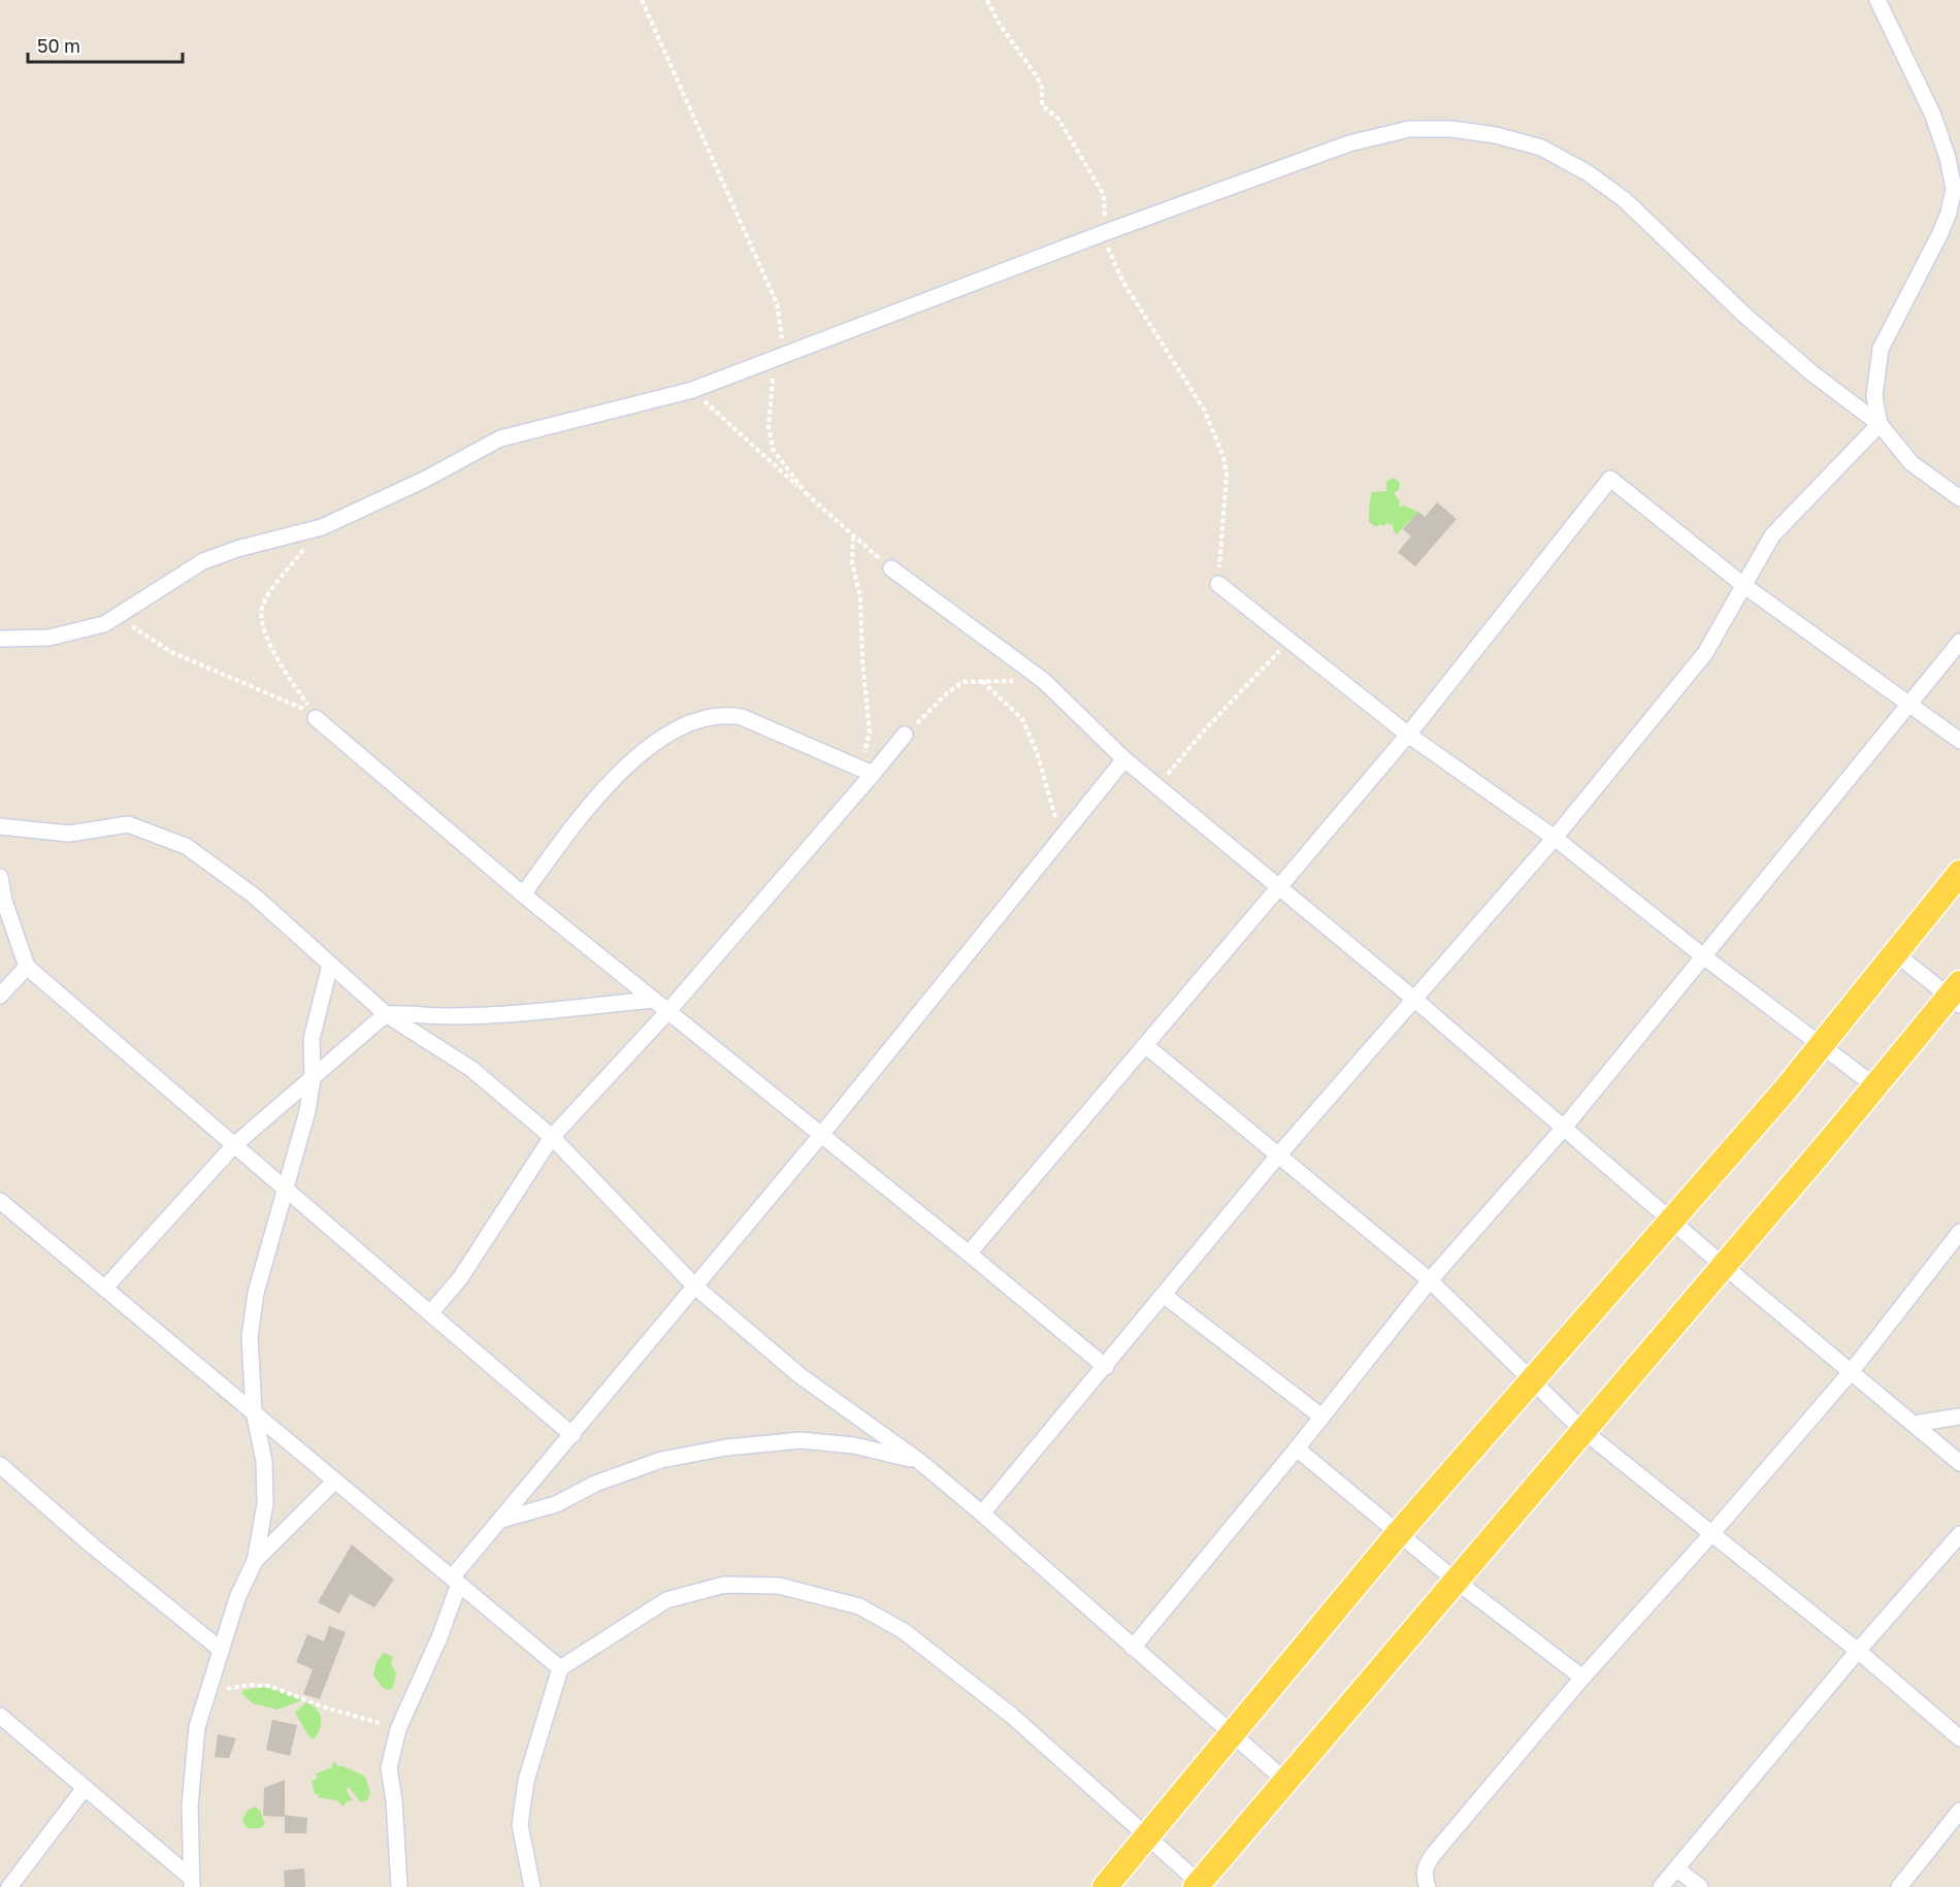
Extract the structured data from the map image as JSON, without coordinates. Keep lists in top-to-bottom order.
{
  "scale_bar": "50 m"
}
